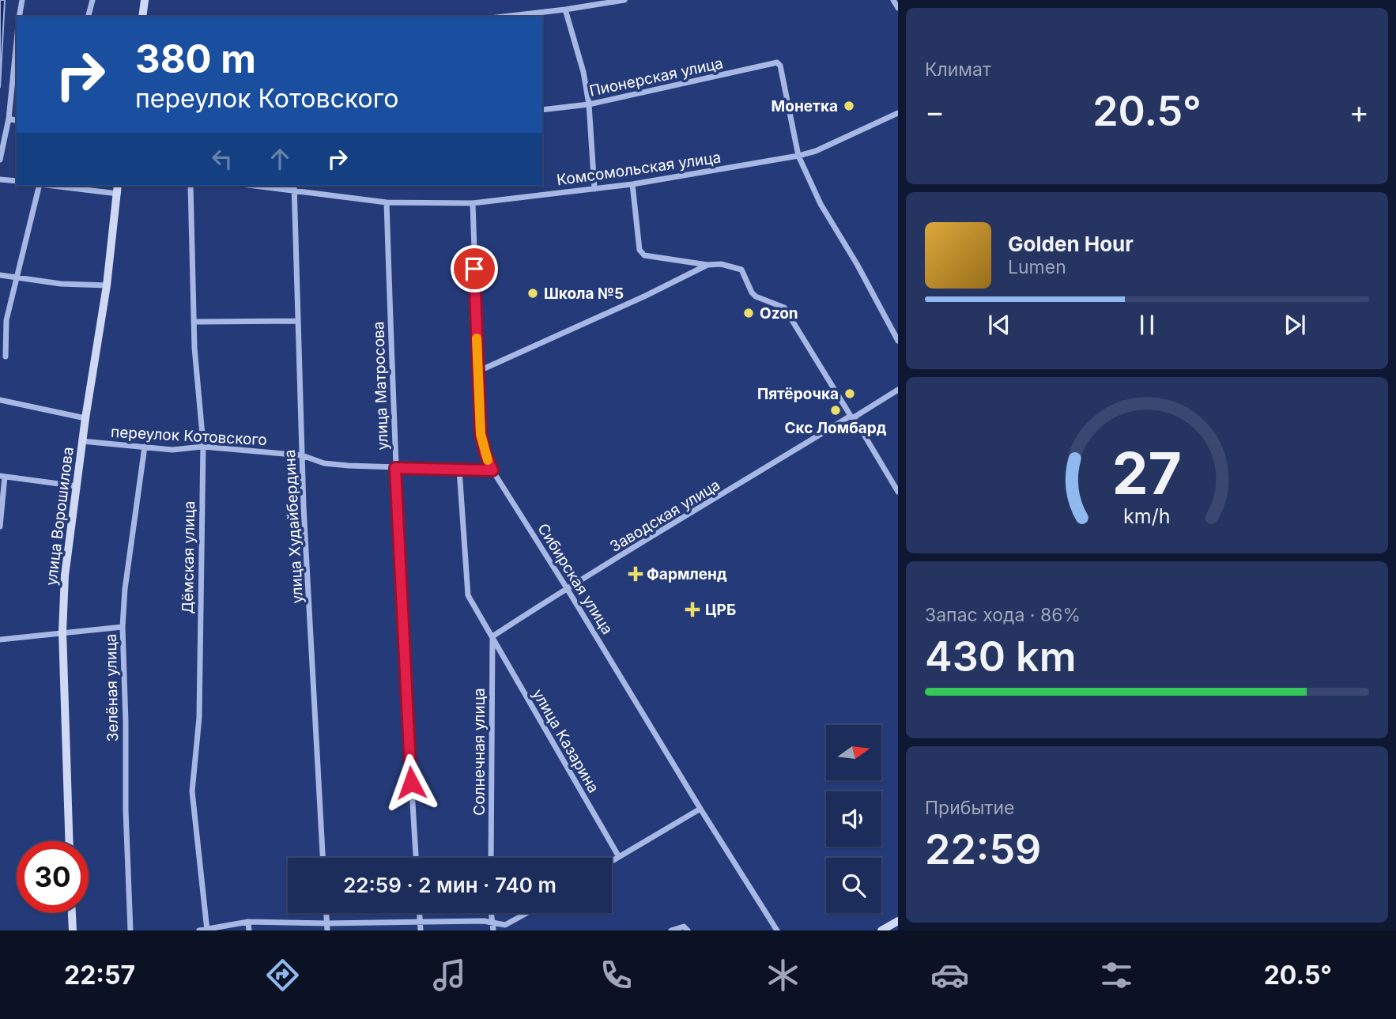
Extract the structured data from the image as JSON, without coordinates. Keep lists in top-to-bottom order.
{
  "streets": {
    "street": [
      "Пионерская улица",
      "Комсомольская улица",
      "улица Матросова",
      "переулок Котовского",
      "Заводская улица",
      "улица Ворошилова",
      "улица Худайбердина",
      "Дёмская улица",
      "Сибирская улица",
      "Зелёная улица",
      "улица Казарина",
      "Солнечная улица"
    ]
  },
  "crossings": [
    ["Пионерская улица", "Комсомольская улица"],
    ["Комсомольская улица", "улица Матросова"],
    ["Комсомольская улица", "улица Худайбердина"],
    ["Комсомольская улица", "Сибирская улица"],
    ["улица Матросова", "переулок Котовского"],
    ["переулок Котовского", "улица Ворошилова"],
    ["переулок Котовского", "улица Худайбердина"],
    ["переулок Котовского", "Дёмская улица"],
    ["переулок Котовского", "Сибирская улица"],
    ["переулок Котовского", "Зелёная улица"],
    ["переулок Котовского", "улица Казарина"],
    ["Заводская улица", "Сибирская улица"],
    ["Заводская улица", "улица Казарина"],
    ["Заводская улица", "Солнечная улица"],
    ["улица Казарина", "Солнечная улица"]
  ],
  "places": {
    "other": [
      "Монетка",
      "Школа №5",
      "Ozon",
      "Пятёрочка",
      "Скс Ломбард"
    ],
    "health": ["Фармленд", "ЦРБ"]
  },
  "north": "right",
  "page": {
    "tile": [
      "Климат",
      ["Запас хода · 86%", "430 km"],
      ["Прибытие", "22:59"]
    ],
    "turn": ["380 m", "переулок Котовского"],
    "heat": ["−", "20.5°", "+"],
    "song": ["Golden Hour", "Lumen"],
    "limit": "30",
    "trip": "22:59 · 2 мин · 740 m",
    "tabs": ["22:57", "20.5°"],
    "gauge": ["27", "km/h"]
  }
}
